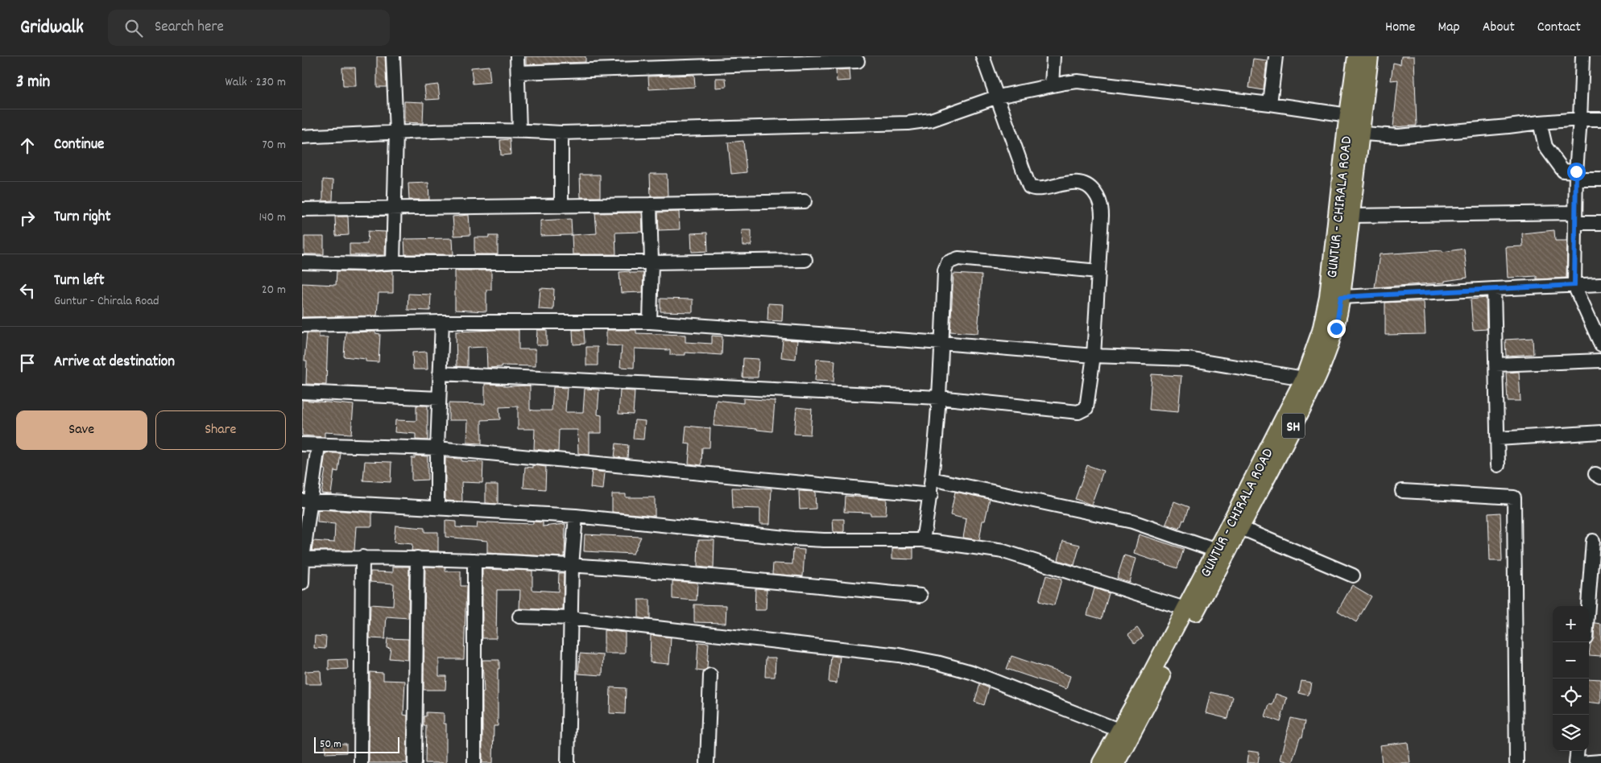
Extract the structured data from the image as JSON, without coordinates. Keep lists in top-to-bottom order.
{
  "streets": {
    "main road": ["GUNTUR - CHIRALA ROAD", "SH"]
  },
  "scale_bar": "50 m",
  "page": {
    "header": "Gridwalk",
    "search": "Search here",
    "nav": [
      "Home",
      "Map",
      "About",
      "Contact"
    ],
    "heading": ["3 min", "Walk · 230 m"],
    "list": [
      ["Continue", "70 m"],
      ["Turn right", "140 m"],
      ["Turn left", "Guntur - Chirala Road", "20 m"],
      "Arrive at destination"
    ],
    "buttons": ["Save", "Share"],
    "map_buttons": ["+", "−"],
    "scale": "50 m"
  }
}
